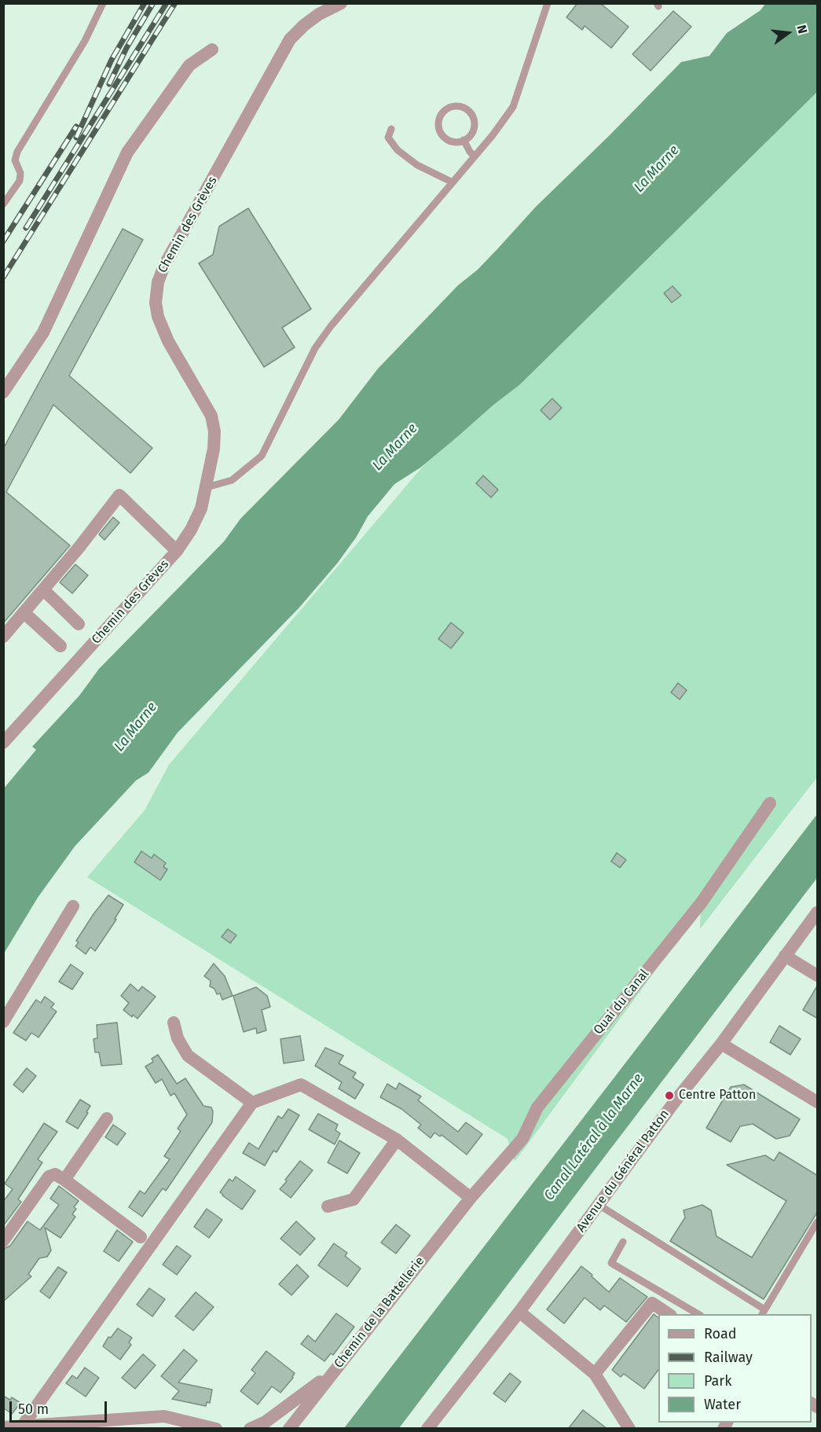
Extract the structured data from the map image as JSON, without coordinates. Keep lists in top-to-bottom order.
{
  "streets": {
    "street": [
      "Chemin des Grèves",
      "Quai du Canal",
      "Avenue du Général Patton",
      "Chemin de la Battellerie"
    ]
  },
  "crossings": [
    ["Quai du Canal", "Chemin de la Battellerie"]
  ],
  "water": ["La Marne", "Canal Latéral à la Marne"],
  "places": ["Centre Patton"],
  "legend": [
    "Road",
    "Railway",
    "Park",
    "Water"
  ],
  "scale_bar": "50 m",
  "north": "right"
}
